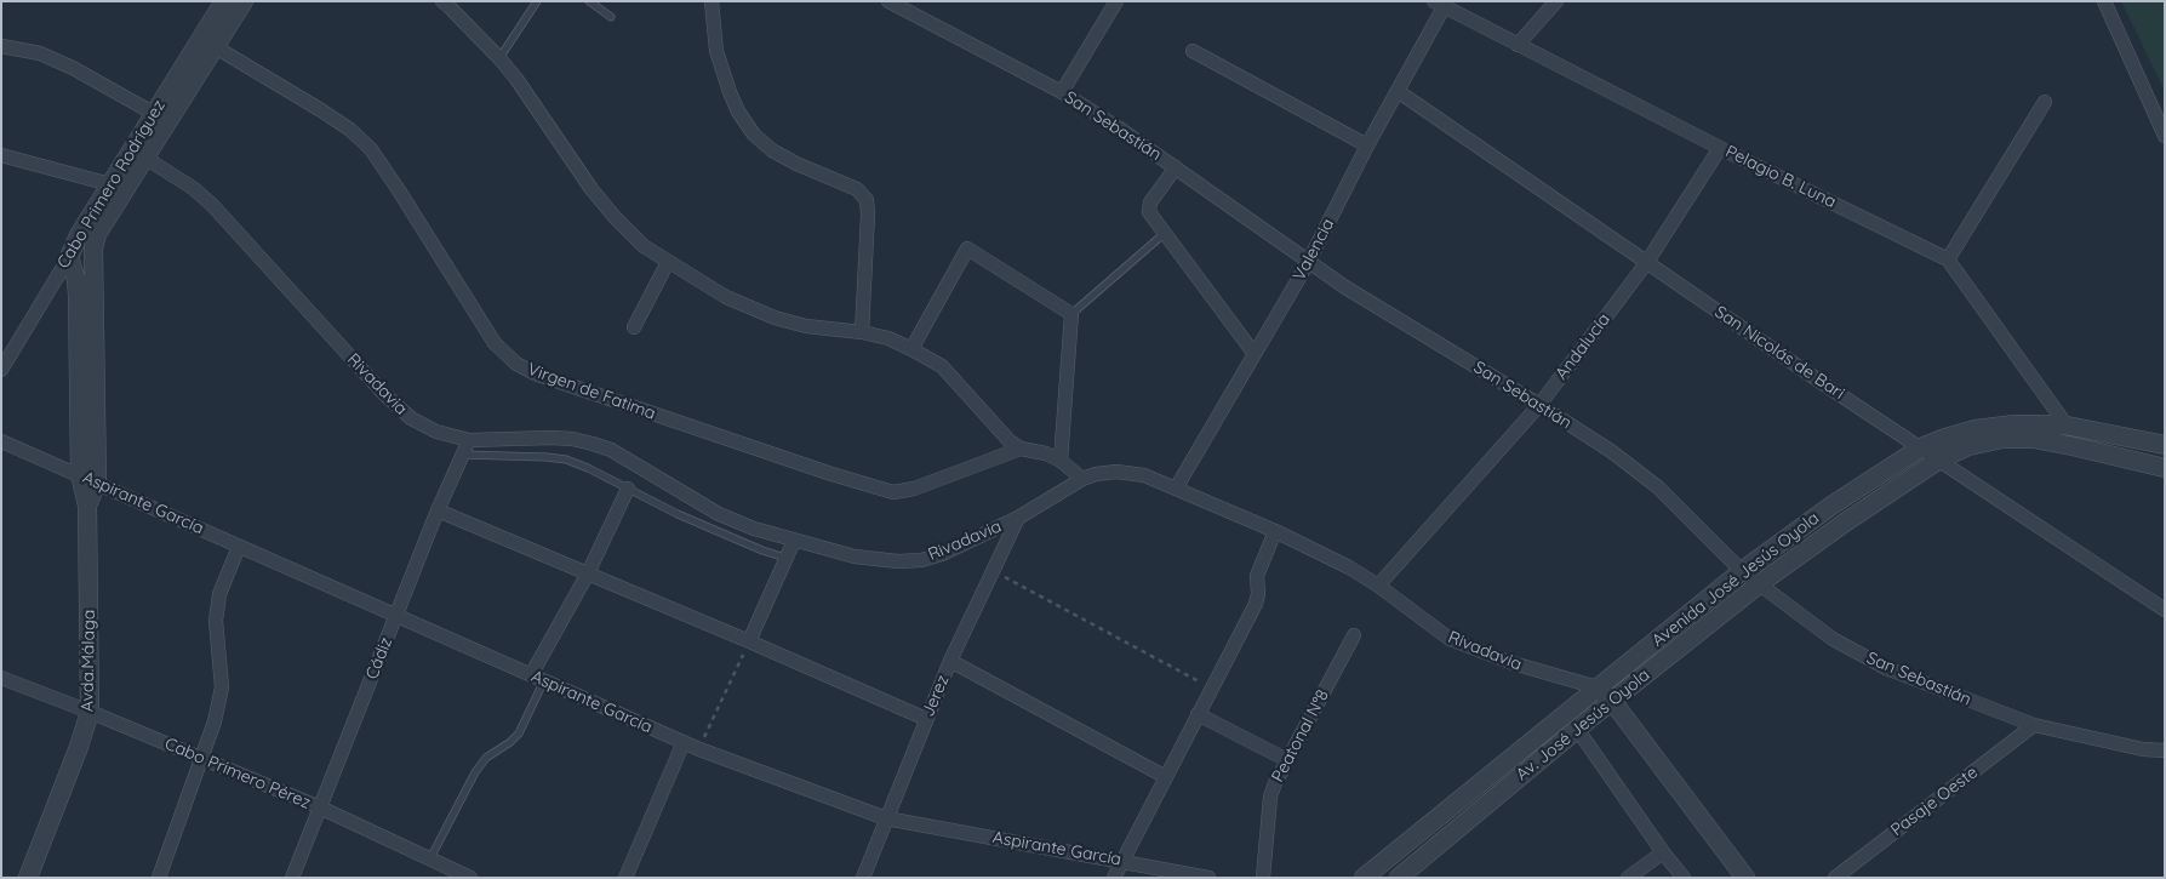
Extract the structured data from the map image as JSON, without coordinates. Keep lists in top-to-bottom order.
{
  "streets": {
    "street": [
      "San Sebastián",
      "Pelagio B. Luna",
      "Cabo Primero Rodríguez",
      "Valencia",
      "Andalucía",
      "San Nicolás de Bari",
      "Rivadavia",
      "Virgen de Fatima",
      "Aspirante García",
      "Avenida José Jesús Oyola",
      "Cádiz",
      "Avda.Málaga",
      "Jerez",
      "Av. José Jesús Oyola",
      "Peatonal N°8",
      "Cabo Primero Pérez",
      "Pasaje Oeste"
    ]
  },
  "crossings": [
    ["San Sebastián", "Valencia"],
    ["San Sebastián", "Andalucía"],
    ["San Sebastián", "Avenida José Jesús Oyola"],
    ["San Sebastián", "Av. José Jesús Oyola"],
    ["San Sebastián", "Pasaje Oeste"],
    ["Pelagio B. Luna", "Valencia"],
    ["Pelagio B. Luna", "Andalucía"],
    ["Pelagio B. Luna", "Avenida José Jesús Oyola"],
    ["Cabo Primero Rodríguez", "Rivadavia"],
    ["Cabo Primero Rodríguez", "Virgen de Fatima"],
    ["Cabo Primero Rodríguez", "Avda.Málaga"],
    ["Valencia", "San Nicolás de Bari"],
    ["Valencia", "Rivadavia"],
    ["Andalucía", "San Nicolás de Bari"],
    ["Andalucía", "Rivadavia"],
    ["San Nicolás de Bari", "Avenida José Jesús Oyola"],
    ["San Nicolás de Bari", "Av. José Jesús Oyola"],
    ["Rivadavia", "Avenida José Jesús Oyola"],
    ["Rivadavia", "Cádiz"],
    ["Rivadavia", "Jerez"],
    ["Rivadavia", "Av. José Jesús Oyola"],
    ["Aspirante García", "Cádiz"],
    ["Aspirante García", "Avda.Málaga"],
    ["Aspirante García", "Jerez"],
    ["Cádiz", "Cabo Primero Pérez"],
    ["Avda.Málaga", "Cabo Primero Pérez"]
  ]
}
